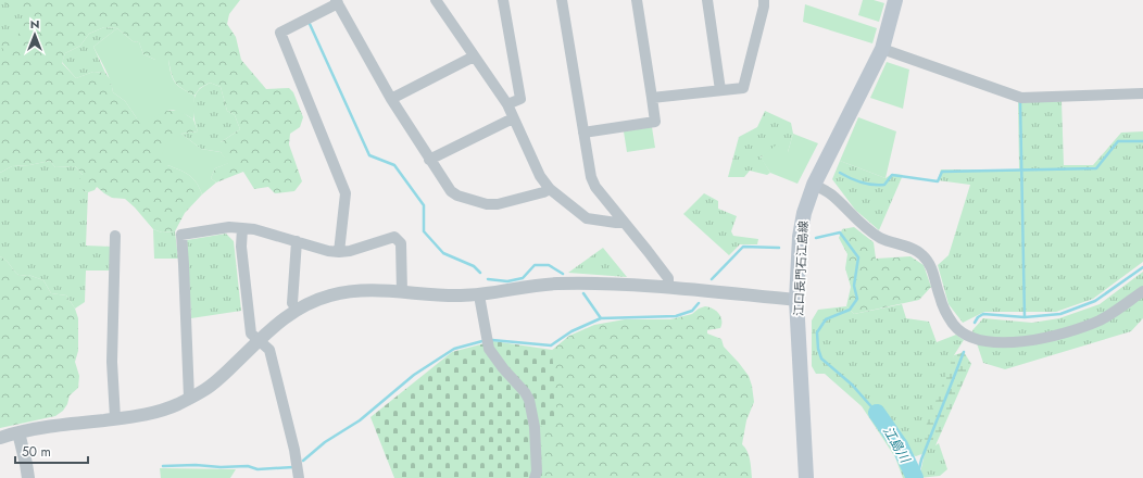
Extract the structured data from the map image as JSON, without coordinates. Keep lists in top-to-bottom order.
{
  "streets": {
    "main road": ["江口長門石江島線"]
  },
  "water": ["江島川"],
  "scale_bar": "50 m",
  "north": "top"
}
